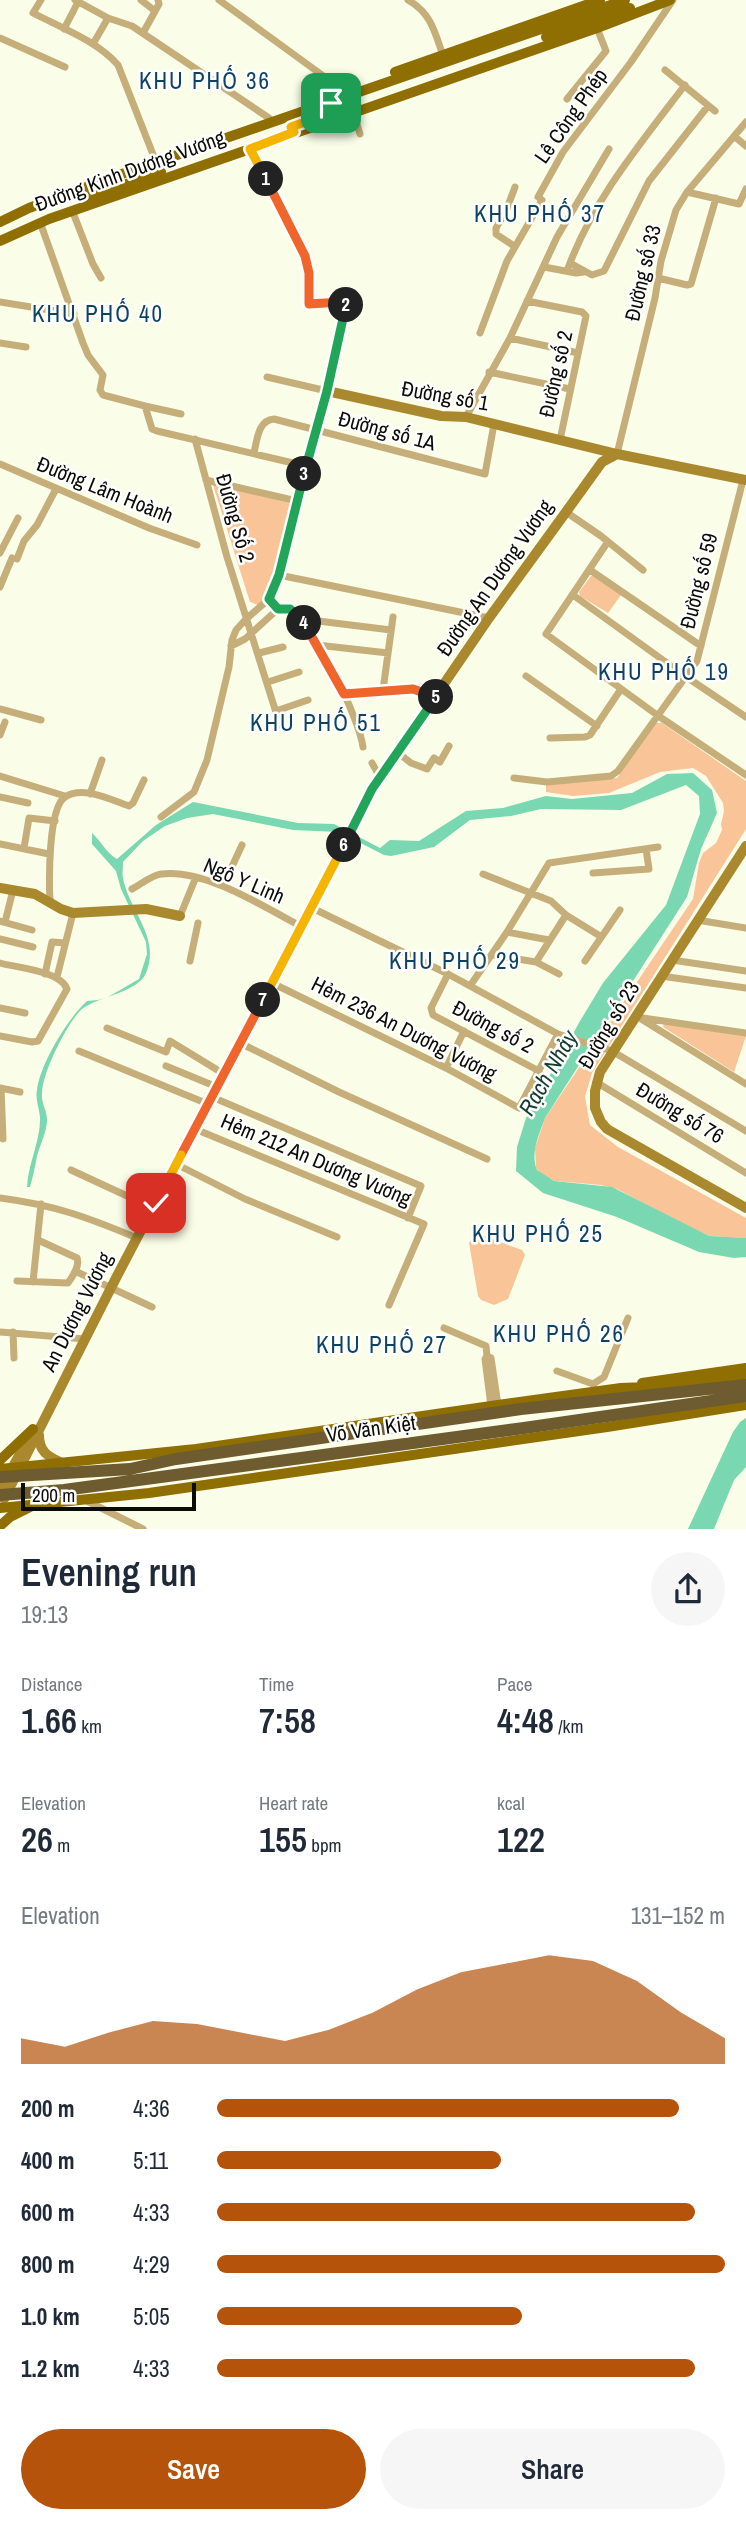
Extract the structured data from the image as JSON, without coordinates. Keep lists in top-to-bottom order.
{
  "streets": {
    "highway": ["Võ Văn Kiệt"],
    "main road": [
      "Đường Kinh Dương Vương",
      "Đường số 1",
      "Đường An Dương Vương",
      "Đường số 23",
      "An Dương Vương"
    ],
    "street": [
      "Lê Công Phép",
      "Đường số 33",
      "Đường số 2",
      "Đường số 1A",
      "Đường Lâm Hoành",
      "Đường Số 2",
      "Đường số 59",
      "Ngô Y Linh",
      "Hẻm 236 An Dương Vương",
      "Đường số 76",
      "Hẻm 212 An Dương Vương"
    ]
  },
  "crossings": [
    ["Lê Công Phép", "Đường Kinh Dương Vương"],
    ["Đường số 33", "Đường số 1"],
    ["Đường số 33", "Đường An Dương Vương"],
    ["Đường số 2", "Đường số 1"],
    ["Đường số 2", "Hẻm 236 An Dương Vương"],
    ["Đường số 1", "Đường số 1A"],
    ["Đường số 1", "Đường An Dương Vương"],
    ["Đường An Dương Vương", "An Dương Vương"],
    ["Ngô Y Linh", "An Dương Vương"],
    ["Đường số 23", "Đường số 76"],
    ["Hẻm 236 An Dương Vương", "An Dương Vương"],
    ["Hẻm 212 An Dương Vương", "An Dương Vương"]
  ],
  "districts": [
    "KHU PHỐ 36",
    "KHU PHỐ 37",
    "KHU PHỐ 40",
    "KHU PHỐ 19",
    "KHU PHỐ 51",
    "KHU PHỐ 29",
    "KHU PHỐ 25",
    "KHU PHỐ 26",
    "KHU PHỐ 27"
  ],
  "water": ["Rạch Nhảy"],
  "scale_bar": "200 m",
  "page": {
    "pins": [
      "1",
      "2",
      "3",
      "4",
      "5",
      "6",
      "7"
    ],
    "scale": "200 m",
    "heading": ["Evening run", "19:13"],
    "stats": [
      ["Distance", "1.66 km"],
      ["Time", "7:58"],
      ["Pace", "4:48 /km"],
      ["Elevation", "26 m"],
      ["Heart rate", "155 bpm"],
      ["kcal", "122"]
    ],
    "chart": ["Elevation", "131–152 m"],
    "list": [
      {
        "name": "200 m",
        "note": "4:36"
      },
      {
        "name": "400 m",
        "note": "5:11"
      },
      {
        "name": "600 m",
        "note": "4:33"
      },
      {
        "name": "800 m",
        "note": "4:29"
      },
      {
        "name": "1.0 km",
        "note": "5:05"
      },
      {
        "name": "1.2 km",
        "note": "4:33"
      }
    ],
    "buttons": ["Save", "Share"]
  }
}
